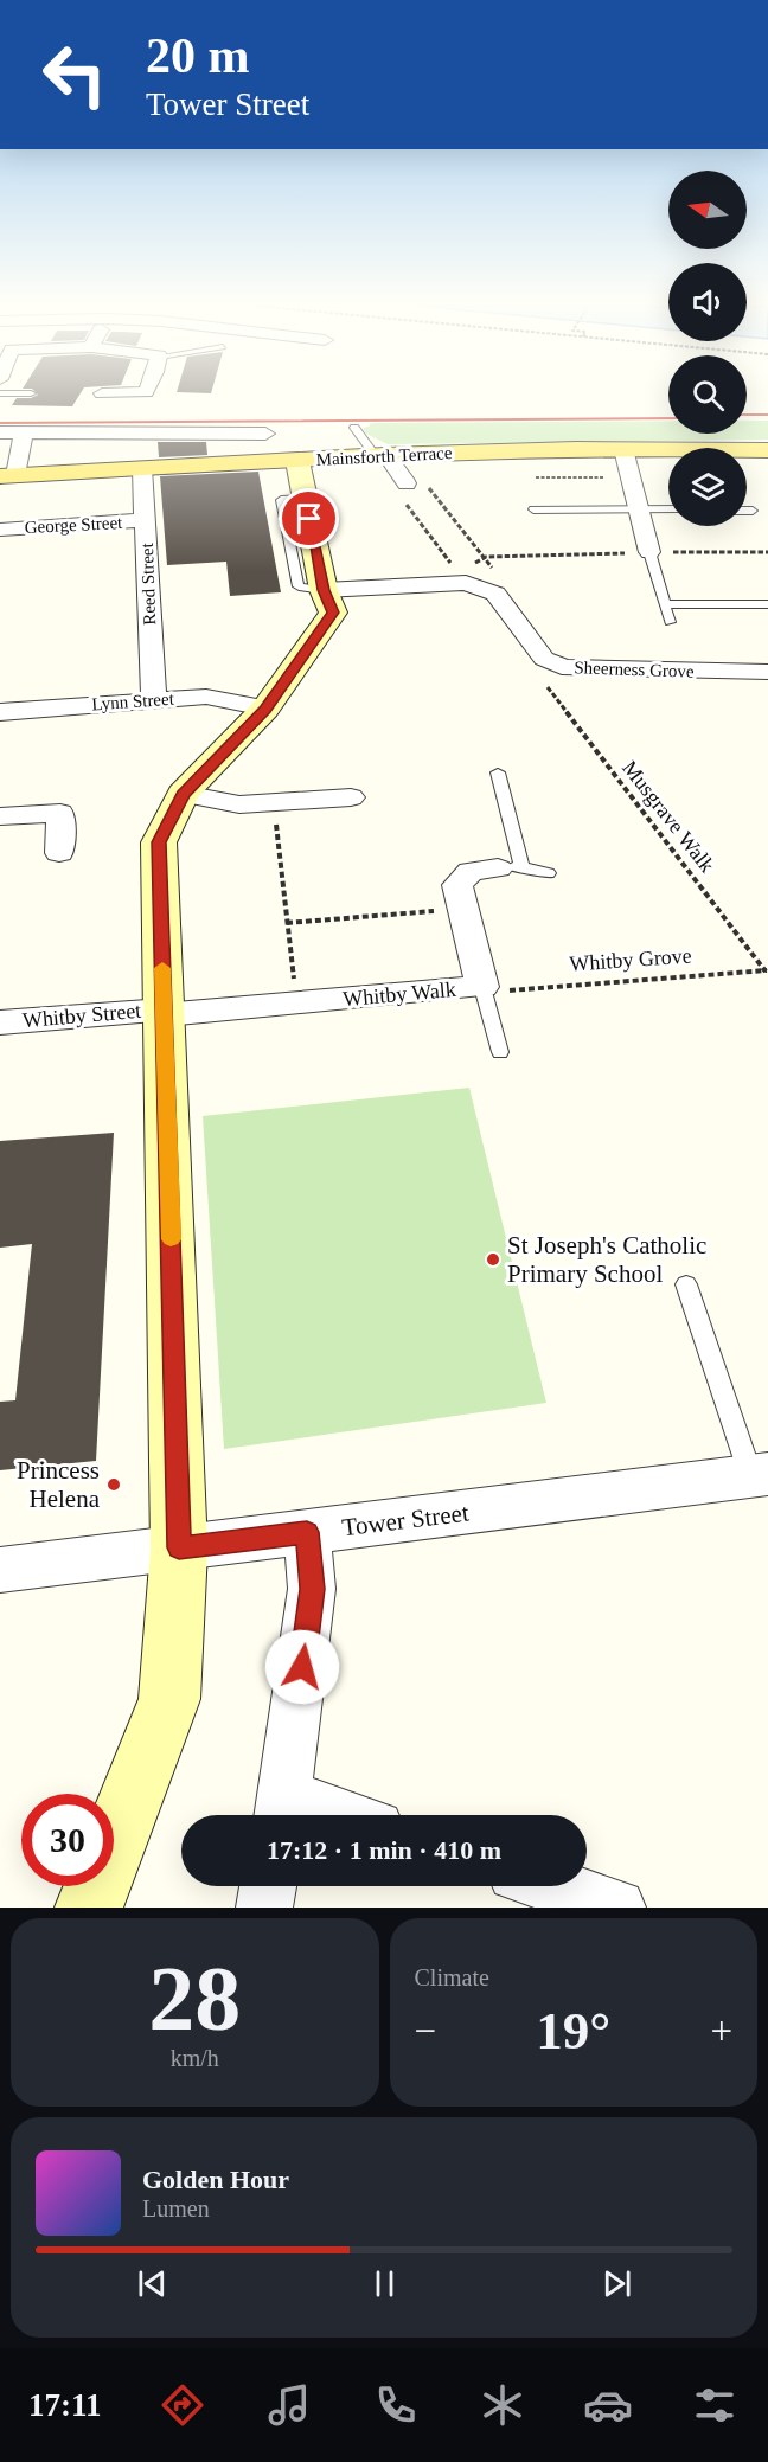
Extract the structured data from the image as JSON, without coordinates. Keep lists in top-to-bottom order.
{
  "streets": {
    "main road": ["Mainsforth Terrace"],
    "street": [
      "George Street",
      "Reed Street",
      "Sheerness Grove",
      "Lynn Street",
      "Whitby Walk",
      "Whitby Street",
      "Tower Street"
    ],
    "path": ["Musgrave Walk", "Whitby Grove"]
  },
  "crossings": [
    ["Mainsforth Terrace", "Reed Street"],
    ["George Street", "Reed Street"],
    ["Reed Street", "Lynn Street"],
    ["Musgrave Walk", "Whitby Grove"],
    ["Whitby Grove", "Whitby Walk"],
    ["Whitby Walk", "Whitby Street"]
  ],
  "places": ["St Joseph's Catholic Primary School", "Princess Helena"],
  "north": "left",
  "page": {
    "turn": ["20 m", "Tower Street"],
    "limit": "30",
    "trip": "17:12 · 1 min · 410 m",
    "tile": [
      ["28", "km/h"],
      "Climate"
    ],
    "heat": ["−", "19°", "+"],
    "song": ["Golden Hour", "Lumen"],
    "tabs": "17:11"
  }
}
